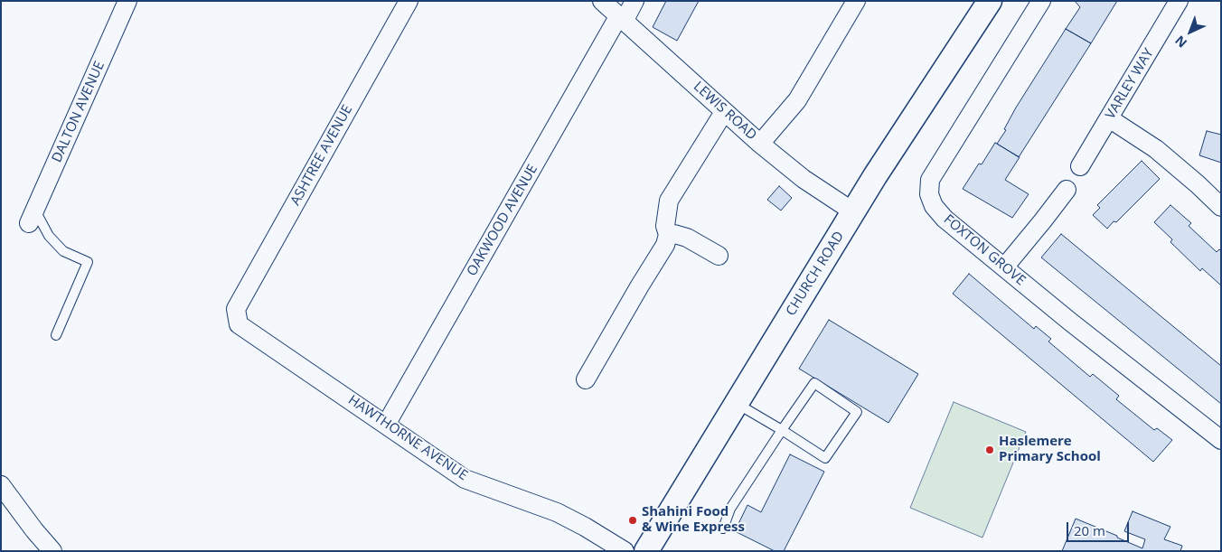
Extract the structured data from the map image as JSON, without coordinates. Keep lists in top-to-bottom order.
{
  "streets": {
    "street": [
      "VARLEY WAY",
      "LEWIS ROAD",
      "DALTON AVENUE",
      "ASHTREE AVENUE",
      "OAKWOOD AVENUE",
      "FOXTON GROVE",
      "CHURCH ROAD",
      "HAWTHORNE AVENUE"
    ]
  },
  "crossings": [
    ["LEWIS ROAD", "OAKWOOD AVENUE"],
    ["LEWIS ROAD", "CHURCH ROAD"],
    ["ASHTREE AVENUE", "HAWTHORNE AVENUE"],
    ["OAKWOOD AVENUE", "HAWTHORNE AVENUE"]
  ],
  "places": ["Haslemere Primary School", "Shahini Food & Wine Express"],
  "scale_bar": "20 m",
  "north": "bottom left"
}
